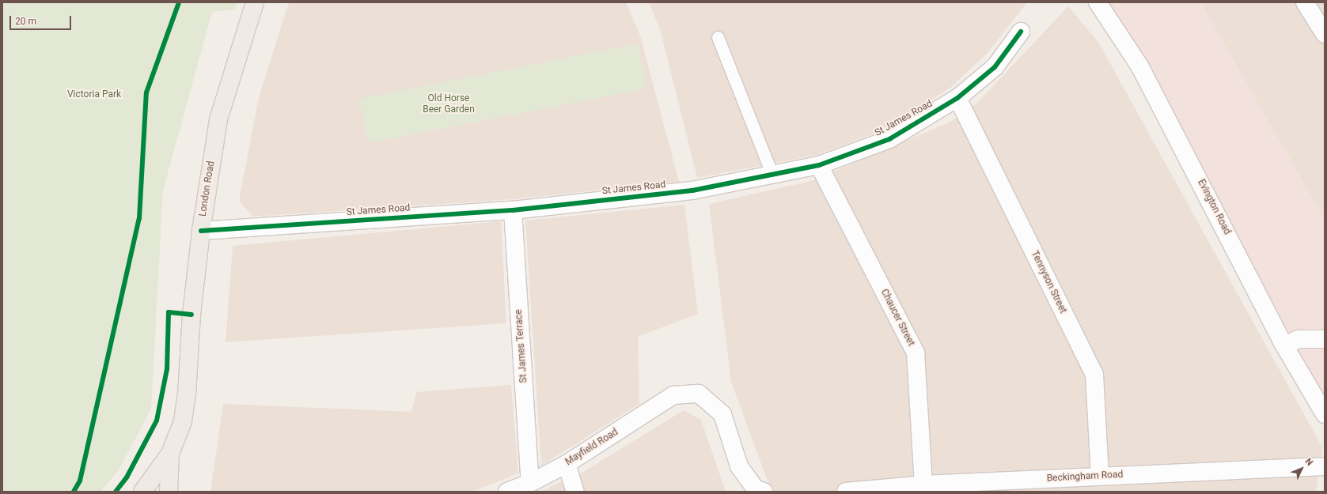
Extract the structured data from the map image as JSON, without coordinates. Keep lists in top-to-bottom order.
{
  "streets": {
    "main road": ["London Road"],
    "street": [
      "St James Road",
      "Evington Road",
      "Tennyson Street",
      "Chaucer Street",
      "St James Terrace",
      "Mayfield Road",
      "Beckingham Road"
    ]
  },
  "crossings": [
    ["St James Road", "London Road"],
    ["St James Road", "Tennyson Street"],
    ["St James Road", "Chaucer Street"],
    ["St James Road", "St James Terrace"],
    ["Tennyson Street", "Beckingham Road"],
    ["Chaucer Street", "Beckingham Road"],
    ["St James Terrace", "Mayfield Road"]
  ],
  "parks": ["Victoria Park", "Old Horse Beer Garden"],
  "scale_bar": "20 m",
  "north": "top right"
}
